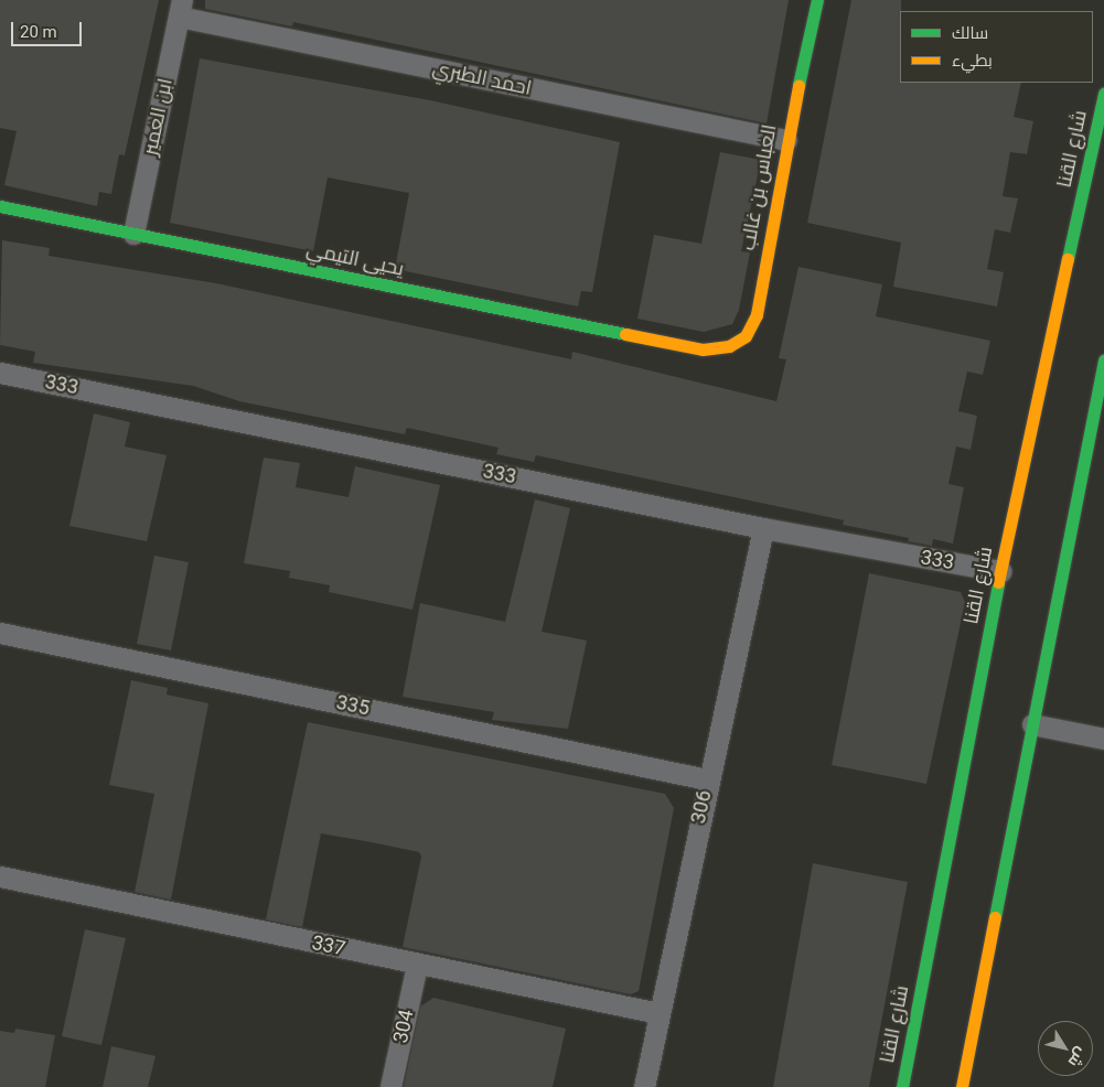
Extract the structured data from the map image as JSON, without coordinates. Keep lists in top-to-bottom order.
{
  "streets": {
    "street": [
      "احمد الطبري",
      "ابن العمير",
      "شارع القنا",
      "العباس بن غالب",
      "يحيى التيمي",
      "333",
      "335",
      "306",
      "337",
      "304"
    ]
  },
  "crossings": [
    ["احمد الطبري", "ابن العمير"],
    ["احمد الطبري", "العباس بن غالب"],
    ["ابن العمير", "يحيى التيمي"],
    ["شارع القنا", "333"],
    ["العباس بن غالب", "يحيى التيمي"],
    ["333", "306"],
    ["335", "306"],
    ["306", "337"],
    ["337", "304"]
  ],
  "legend": ["سالك", "بطيء"],
  "scale_bar": "20 m",
  "north": "bottom right"
}
